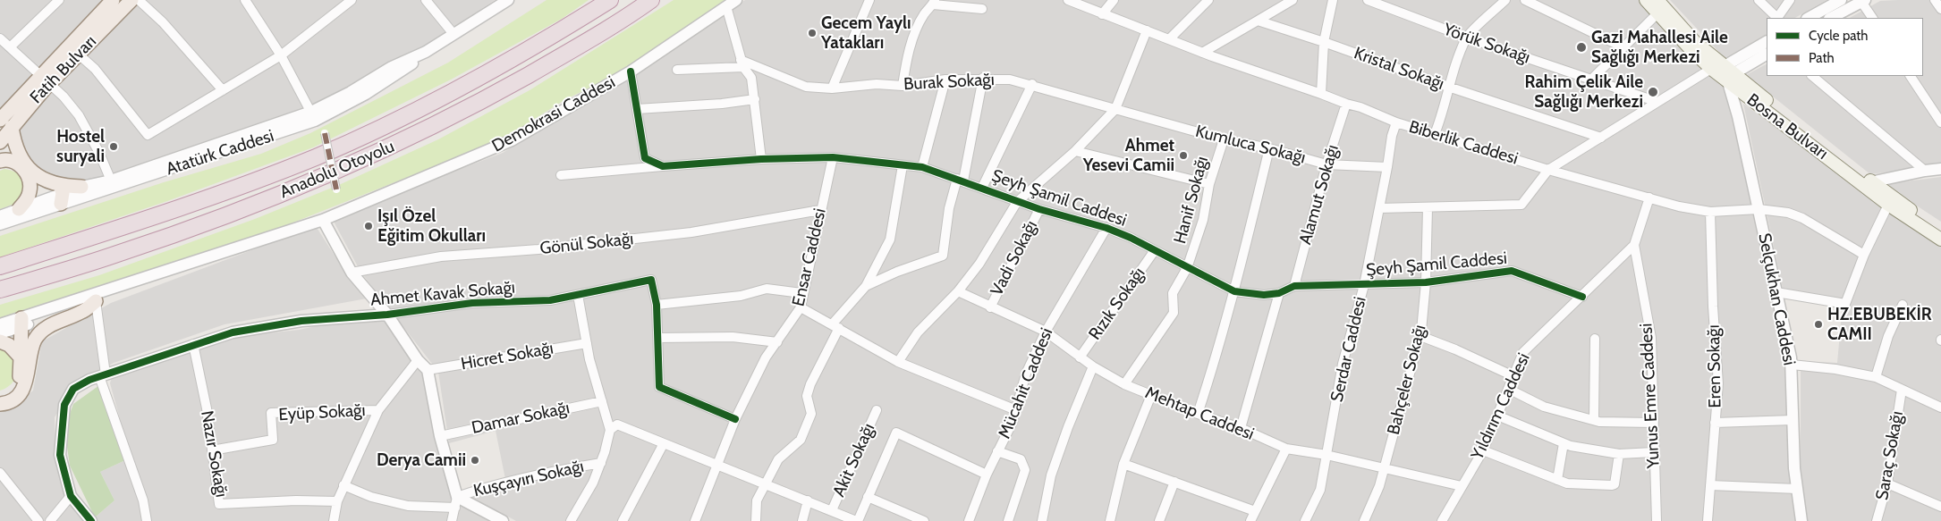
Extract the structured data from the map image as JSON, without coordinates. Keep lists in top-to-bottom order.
{
  "streets": {
    "highway": ["Anadolu Otoyolu"],
    "main road": ["Fatih Bulvarı", "Bosna Bulvarı"],
    "street": [
      "Yörük Sokağı",
      "Kristal Sokağı",
      "Burak Sokağı",
      "Demokrasi Caddesi",
      "Biberlik Caddesi",
      "Kumluca Sokağı",
      "Atatürk Caddesi",
      "Alamut Sokağı",
      "Şeyh Şamil Caddesi",
      "Hanif Sokağı",
      "Gönül Sokağı",
      "Ensar Caddesi",
      "Vadi Sokağı",
      "Ahmet Kavak Sokağı",
      "Selçukhan Caddesi",
      "Rızık Sokağı",
      "Serdar Caddesi",
      "Hicret Sokağı",
      "Eren Sokağı",
      "Bahçeler Sokağı",
      "Mücahit Caddesi",
      "Yunus Emre Caddesi",
      "Yıldırım Caddesi",
      "Eyüp Sokağı",
      "Mehtap Caddesi",
      "Damar Sokağı",
      "Nazır Sokağı",
      "Saraç Sokağı",
      "Akit Sokağı",
      "Kuşçayırı Sokağı"
    ]
  },
  "crossings": [
    ["Burak Sokağı", "Kumluca Sokağı"],
    ["Bosna Bulvarı", "Selçukhan Caddesi"],
    ["Biberlik Caddesi", "Alamut Sokağı"],
    ["Biberlik Caddesi", "Selçukhan Caddesi"],
    ["Biberlik Caddesi", "Serdar Caddesi"],
    ["Biberlik Caddesi", "Eren Sokağı"],
    ["Biberlik Caddesi", "Yıldırım Caddesi"],
    ["Kumluca Sokağı", "Alamut Sokağı"],
    ["Kumluca Sokağı", "Hanif Sokağı"],
    ["Kumluca Sokağı", "Serdar Caddesi"],
    ["Alamut Sokağı", "Şeyh Şamil Caddesi"],
    ["Şeyh Şamil Caddesi", "Hanif Sokağı"],
    ["Şeyh Şamil Caddesi", "Ensar Caddesi"],
    ["Şeyh Şamil Caddesi", "Vadi Sokağı"],
    ["Şeyh Şamil Caddesi", "Rızık Sokağı"],
    ["Şeyh Şamil Caddesi", "Serdar Caddesi"],
    ["Şeyh Şamil Caddesi", "Bahçeler Sokağı"],
    ["Şeyh Şamil Caddesi", "Mücahit Caddesi"],
    ["Şeyh Şamil Caddesi", "Yıldırım Caddesi"],
    ["Hanif Sokağı", "Mehtap Caddesi"],
    ["Gönül Sokağı", "Ensar Caddesi"],
    ["Ensar Caddesi", "Ahmet Kavak Sokağı"],
    ["Vadi Sokağı", "Mehtap Caddesi"],
    ["Ahmet Kavak Sokağı", "Nazır Sokağı"],
    ["Rızık Sokağı", "Mehtap Caddesi"],
    ["Serdar Caddesi", "Mehtap Caddesi"],
    ["Bahçeler Sokağı", "Mehtap Caddesi"],
    ["Mücahit Caddesi", "Mehtap Caddesi"],
    ["Yunus Emre Caddesi", "Yıldırım Caddesi"],
    ["Yıldırım Caddesi", "Mehtap Caddesi"],
    ["Eyüp Sokağı", "Nazır Sokağı"]
  ],
  "places": [
    "Gecem Yaylı Yatakları",
    "Gazi Mahallesi Aile Sağlığı Merkezi",
    "Rahim Çelik Aile Sağlığı Merkezi",
    "Hostel suryali",
    "Ahmet Yesevi Camii",
    "Işıl Özel Eğitim Okulları",
    "HZ.EBUBEKİR CAMII",
    "Derya Camii"
  ],
  "legend": ["Cycle path", "Path"]
}
